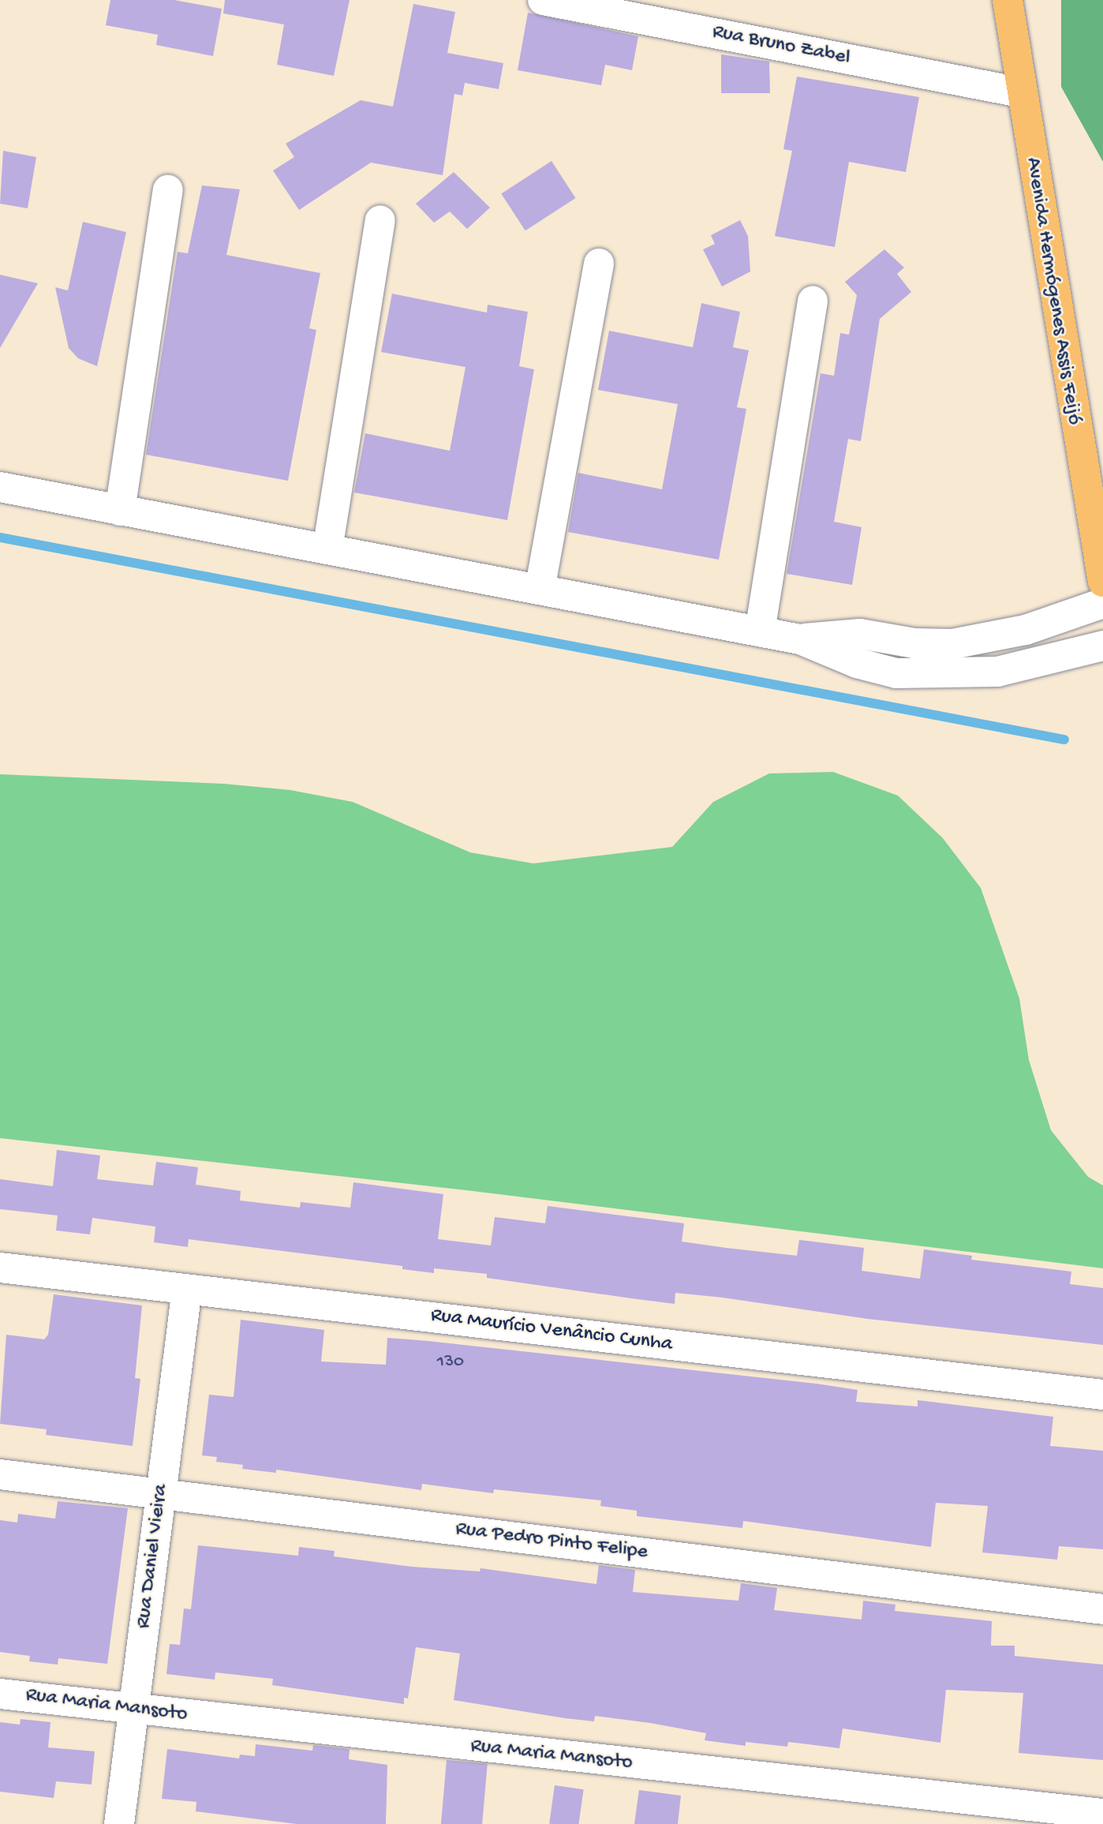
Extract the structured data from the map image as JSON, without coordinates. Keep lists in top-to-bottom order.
{
  "streets": {
    "main road": ["Avenida Hermógenes Assis Feijó"],
    "street": [
      "Rua Bruno Zabel",
      "Rua Maurício Venâncio Cunha",
      "Rua Pedro Pinto Felipe",
      "Rua Daniel Vieira",
      "Rua Maria Mansoto"
    ]
  },
  "crossings": [
    ["Rua Bruno Zabel", "Avenida Hermógenes Assis Feijó"],
    ["Rua Maurício Venâncio Cunha", "Rua Daniel Vieira"],
    ["Rua Pedro Pinto Felipe", "Rua Daniel Vieira"],
    ["Rua Daniel Vieira", "Rua Maria Mansoto"]
  ],
  "house_numbers": ["130"]
}
